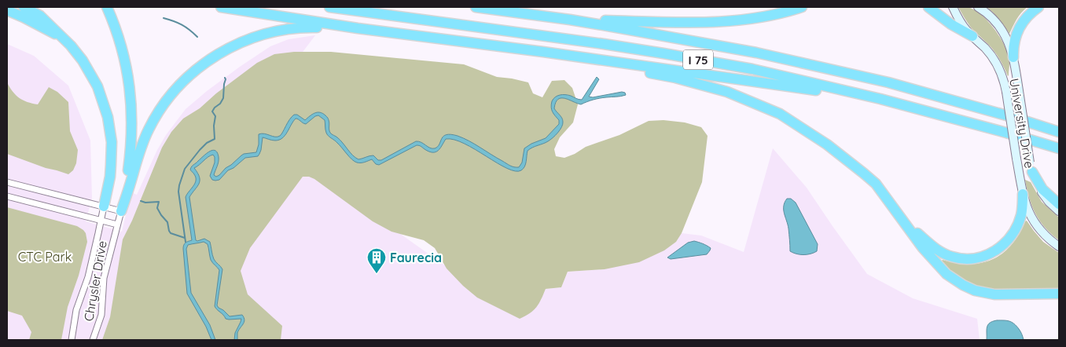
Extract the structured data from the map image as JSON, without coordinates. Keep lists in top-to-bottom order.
{
  "streets": {
    "highway": ["I 75"],
    "main road": ["University Drive"],
    "street": ["Chrysler Drive"]
  },
  "parks": ["CTC Park"],
  "places": {
    "building": ["Faurecia"]
  }
}
